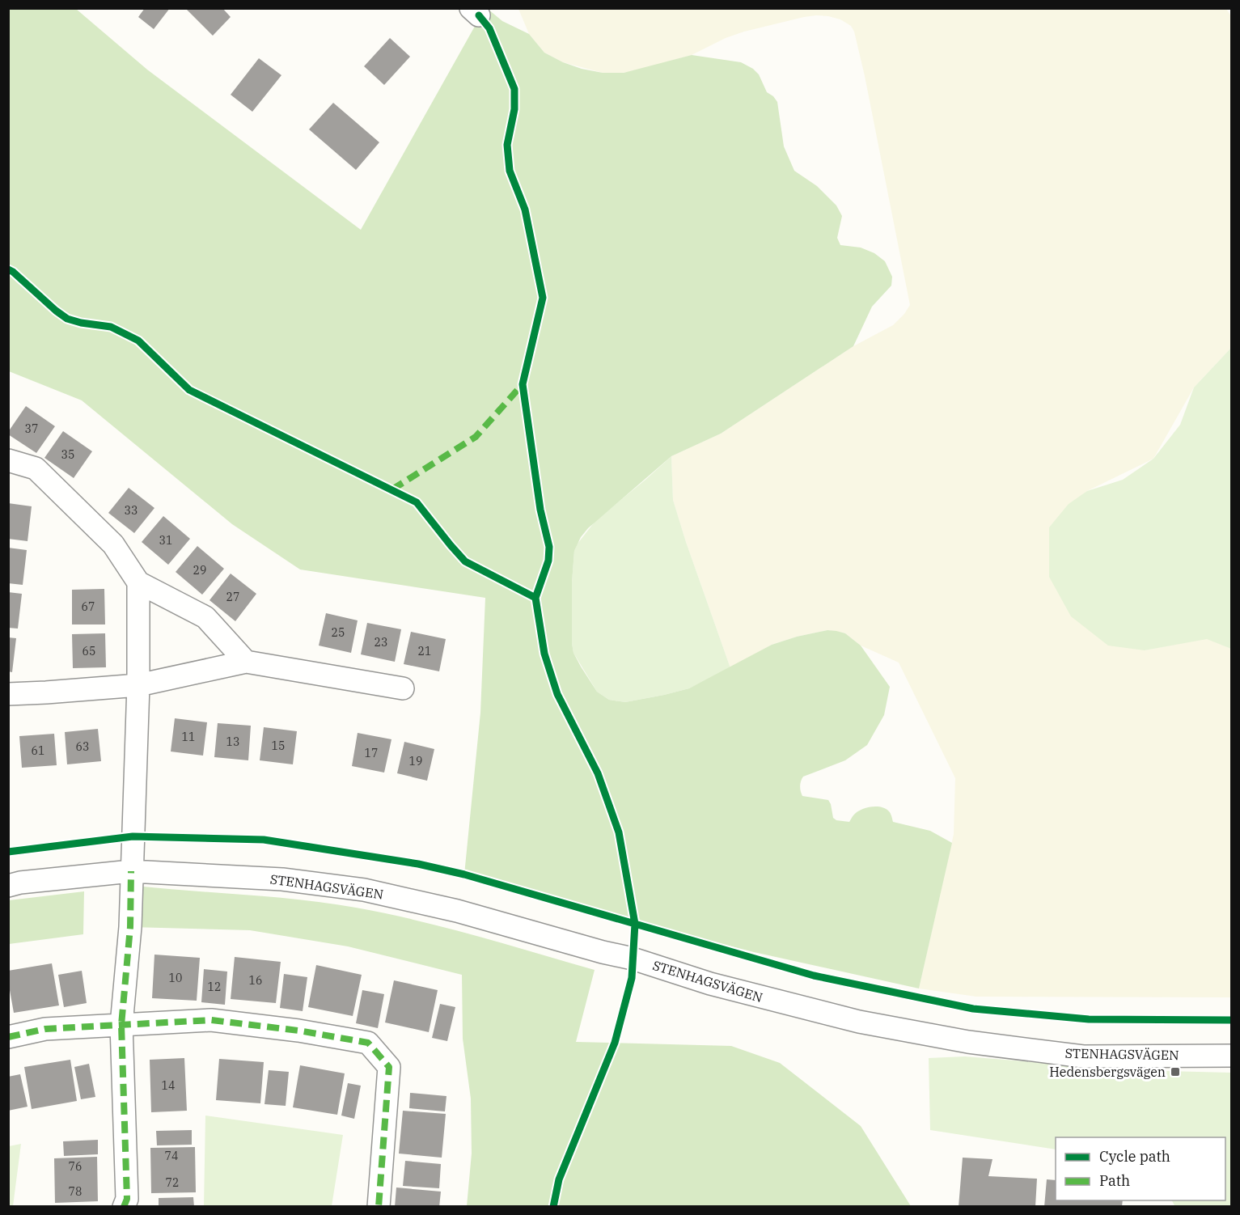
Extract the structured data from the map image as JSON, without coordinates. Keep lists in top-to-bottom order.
{
  "streets": {
    "street": ["STENHAGSVÄGEN"]
  },
  "places": {
    "transit": ["Hedensbergsvägen"]
  },
  "house_numbers": [
    "37",
    "35",
    "33",
    "31",
    "29",
    "27",
    "67",
    "25",
    "23",
    "65",
    "21",
    "11",
    "13",
    "15",
    "63",
    "61",
    "17",
    "19",
    "10",
    "16",
    "12",
    "14",
    "74",
    "76",
    "72",
    "78"
  ],
  "legend": ["Cycle path", "Path"]
}
